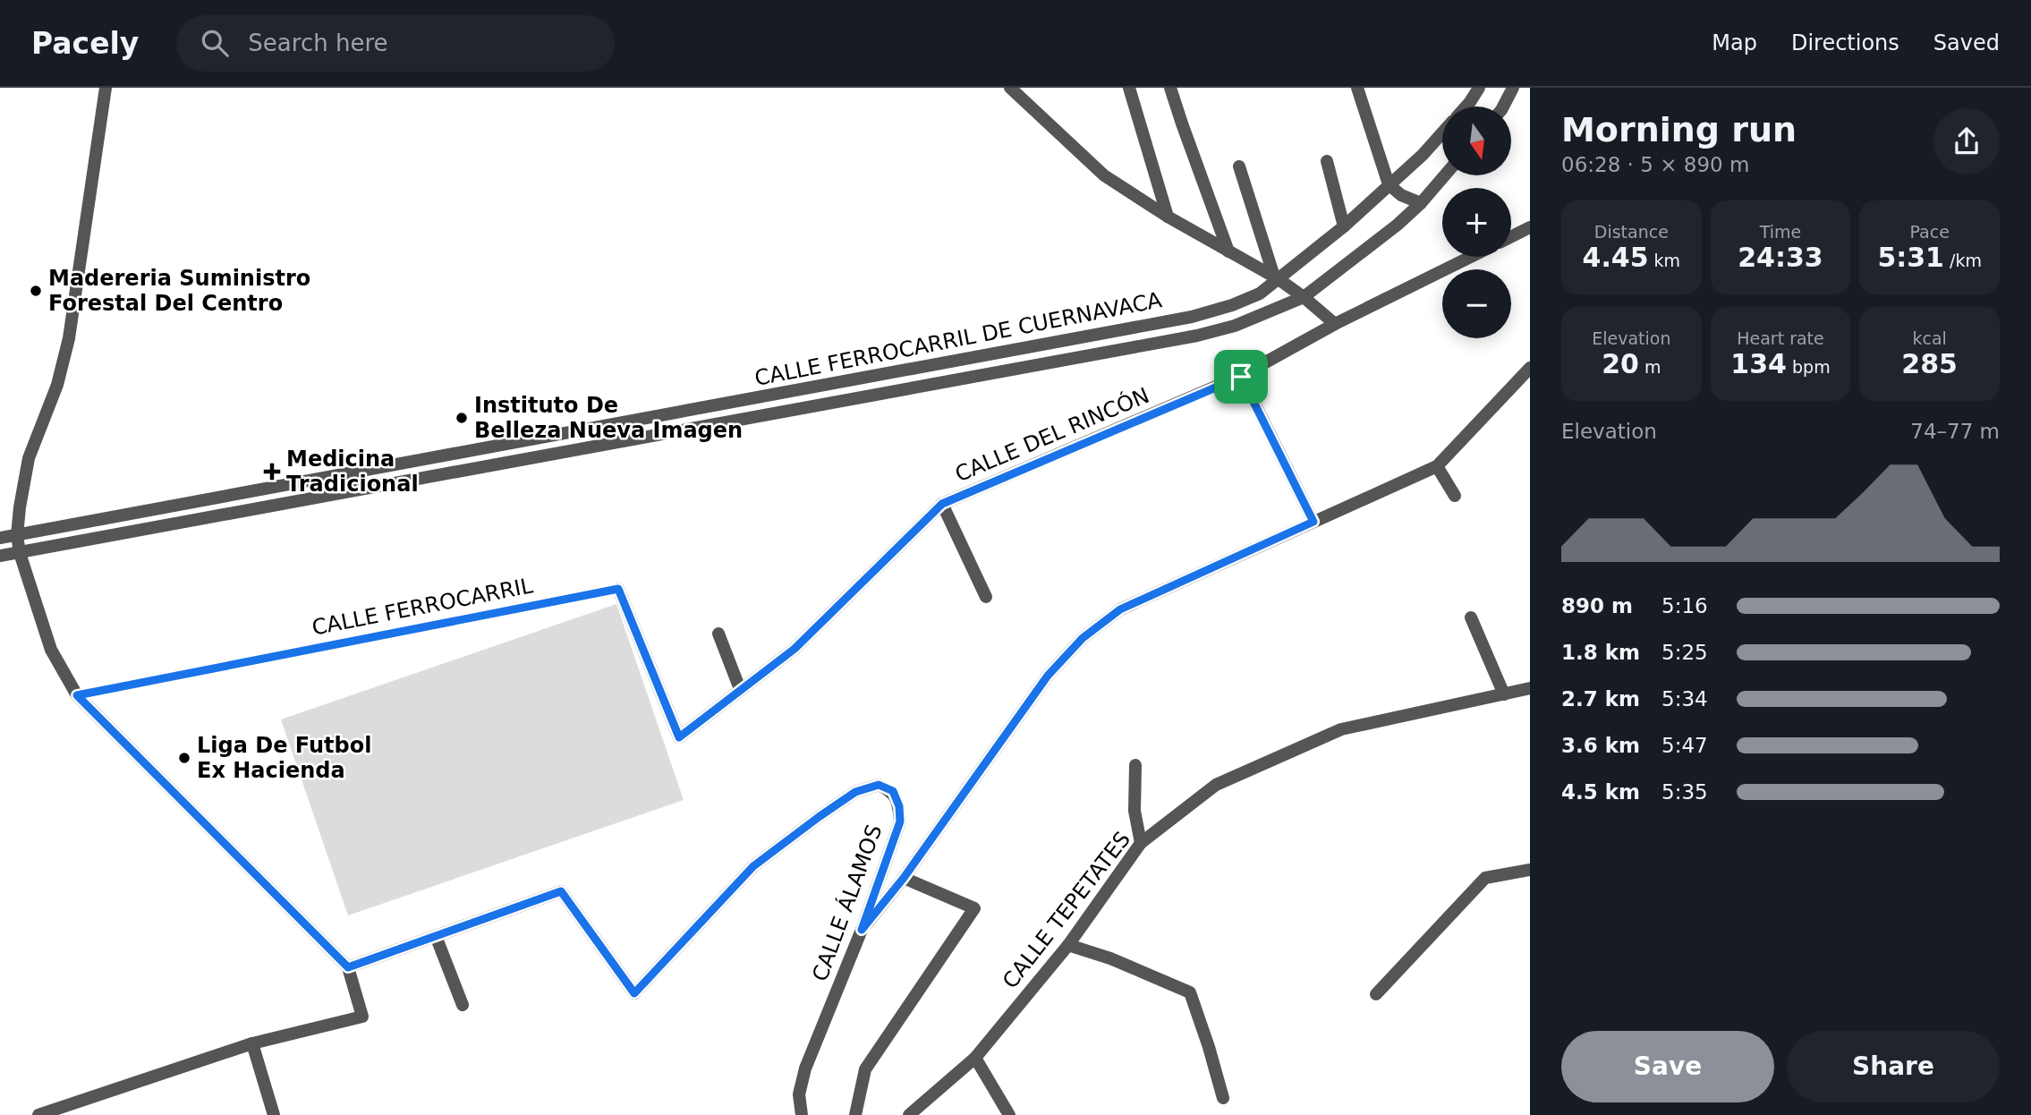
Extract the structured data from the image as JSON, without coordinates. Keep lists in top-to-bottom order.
{
  "streets": {
    "street": [
      "CALLE FERROCARRIL DE CUERNAVACA",
      "CALLE DEL RINCÓN",
      "CALLE ÁLAMOS",
      "CALLE TEPETATES"
    ],
    "path": ["CALLE FERROCARRIL"]
  },
  "crossings": [
    ["CALLE DEL RINCÓN", "CALLE FERROCARRIL"]
  ],
  "places": {
    "other": ["Madereria Suministro Forestal Del Centro", "Instituto De Belleza Nueva Imagen", "Liga De Futbol Ex Hacienda"],
    "health": ["Medicina Tradicional"]
  },
  "north": "bottom",
  "page": {
    "header": "Pacely",
    "search": "Search here",
    "nav": ["Map", "Directions", "Saved"],
    "heading": ["Morning run", "06:28 · 5 × 890 m"],
    "map_buttons": ["+", "−"],
    "stats": [
      ["Distance", "4.45 km"],
      ["Time", "24:33"],
      ["Pace", "5:31 /km"],
      ["Elevation", "20 m"],
      ["Heart rate", "134 bpm"],
      ["kcal", "285"]
    ],
    "chart": ["Elevation", "74–77 m"],
    "list": [
      {
        "name": "890 m",
        "note": "5:16"
      },
      {
        "name": "1.8 km",
        "note": "5:25"
      },
      {
        "name": "2.7 km",
        "note": "5:34"
      },
      {
        "name": "3.6 km",
        "note": "5:47"
      },
      {
        "name": "4.5 km",
        "note": "5:35"
      }
    ],
    "buttons": ["Save", "Share"]
  }
}
